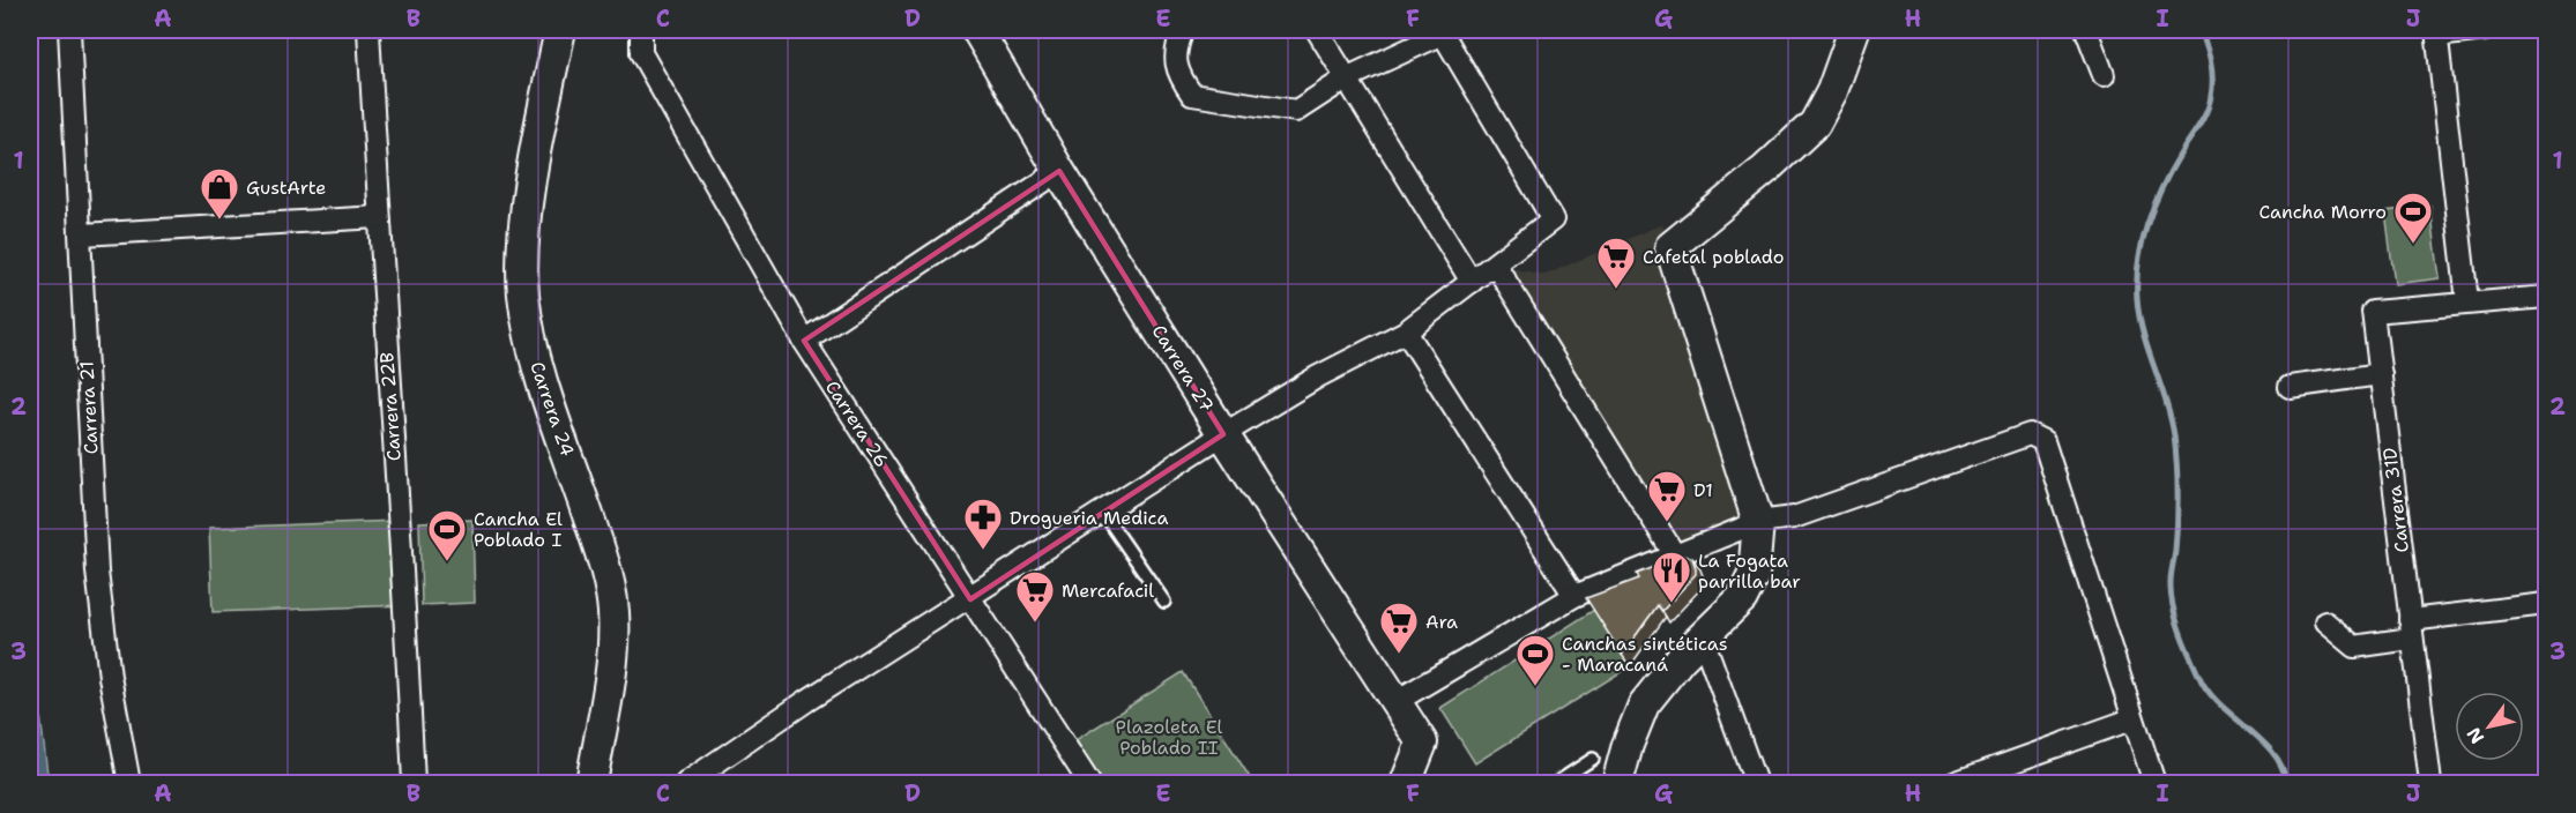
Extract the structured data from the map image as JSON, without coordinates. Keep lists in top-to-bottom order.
{
  "streets": {
    "main road": ["Carrera 27", "Carrera 24"],
    "street": [
      "Carrera 22B",
      "Carrera 21",
      "Carrera 26",
      "Carrera 31D"
    ]
  },
  "parks": ["Plazoleta El Poblado II"],
  "places": {
    "shop": ["GustArte"],
    "sports": ["Cancha Morro", "Cancha El Poblado I", "Canchas sintéticas - Maracaná"],
    "supermarket": [
      "Cafetal poblado",
      "D1",
      "Mercafacil",
      "Ara"
    ],
    "pharmacy": ["Drogueria Medica"],
    "restaurant": ["La Fogata parrilla bar"]
  },
  "north": "bottom left",
  "grid": {
    "columns": [
      "A",
      "B",
      "C",
      "D",
      "E",
      "F",
      "G",
      "H",
      "I",
      "J"
    ],
    "rows": ["1", "2", "3"]
  }
}
